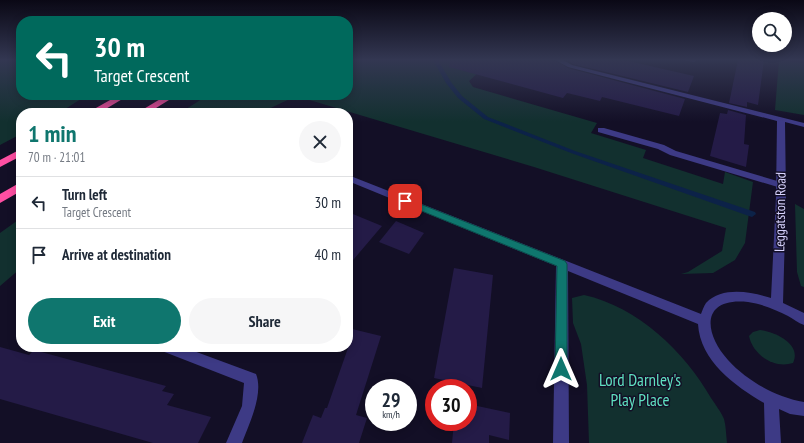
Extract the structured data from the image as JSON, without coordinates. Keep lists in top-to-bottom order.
{
  "streets": {
    "street": ["Leggatston Road"]
  },
  "parks": ["Lord Darnley's Play Place"],
  "page": {
    "turn": ["30 m", "Target Crescent"],
    "heading": ["1 min", "70 m · 21:01"],
    "list": [
      {
        "name": "Turn left",
        "note": "Target Crescent",
        "value": "30 m"
      },
      {
        "name": "Arrive at destination",
        "value": "40 m"
      }
    ],
    "buttons": ["Exit", "Share"],
    "speed": "29 km/h",
    "limit": "30"
  }
}
